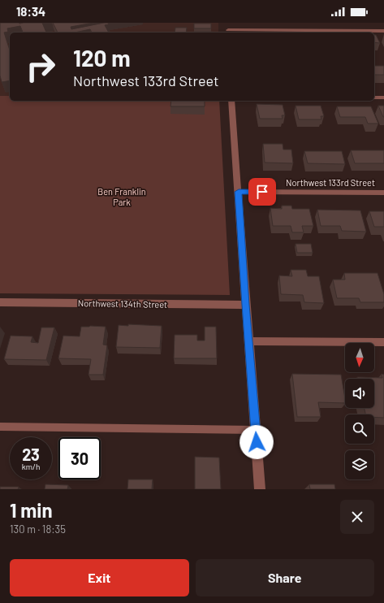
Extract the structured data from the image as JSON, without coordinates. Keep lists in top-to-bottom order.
{
  "streets": {
    "street": ["Northwest 133rd Street", "Northwest 134th Street"]
  },
  "parks": ["Ben Franklin Park"],
  "north": "bottom",
  "page": {
    "status": "18:34",
    "turn": ["120 m", "Northwest 133rd Street"],
    "speed": "23 km/h",
    "limit": "30",
    "heading": ["1 min", "130 m · 18:35"],
    "buttons": ["Exit", "Share"]
  }
}
